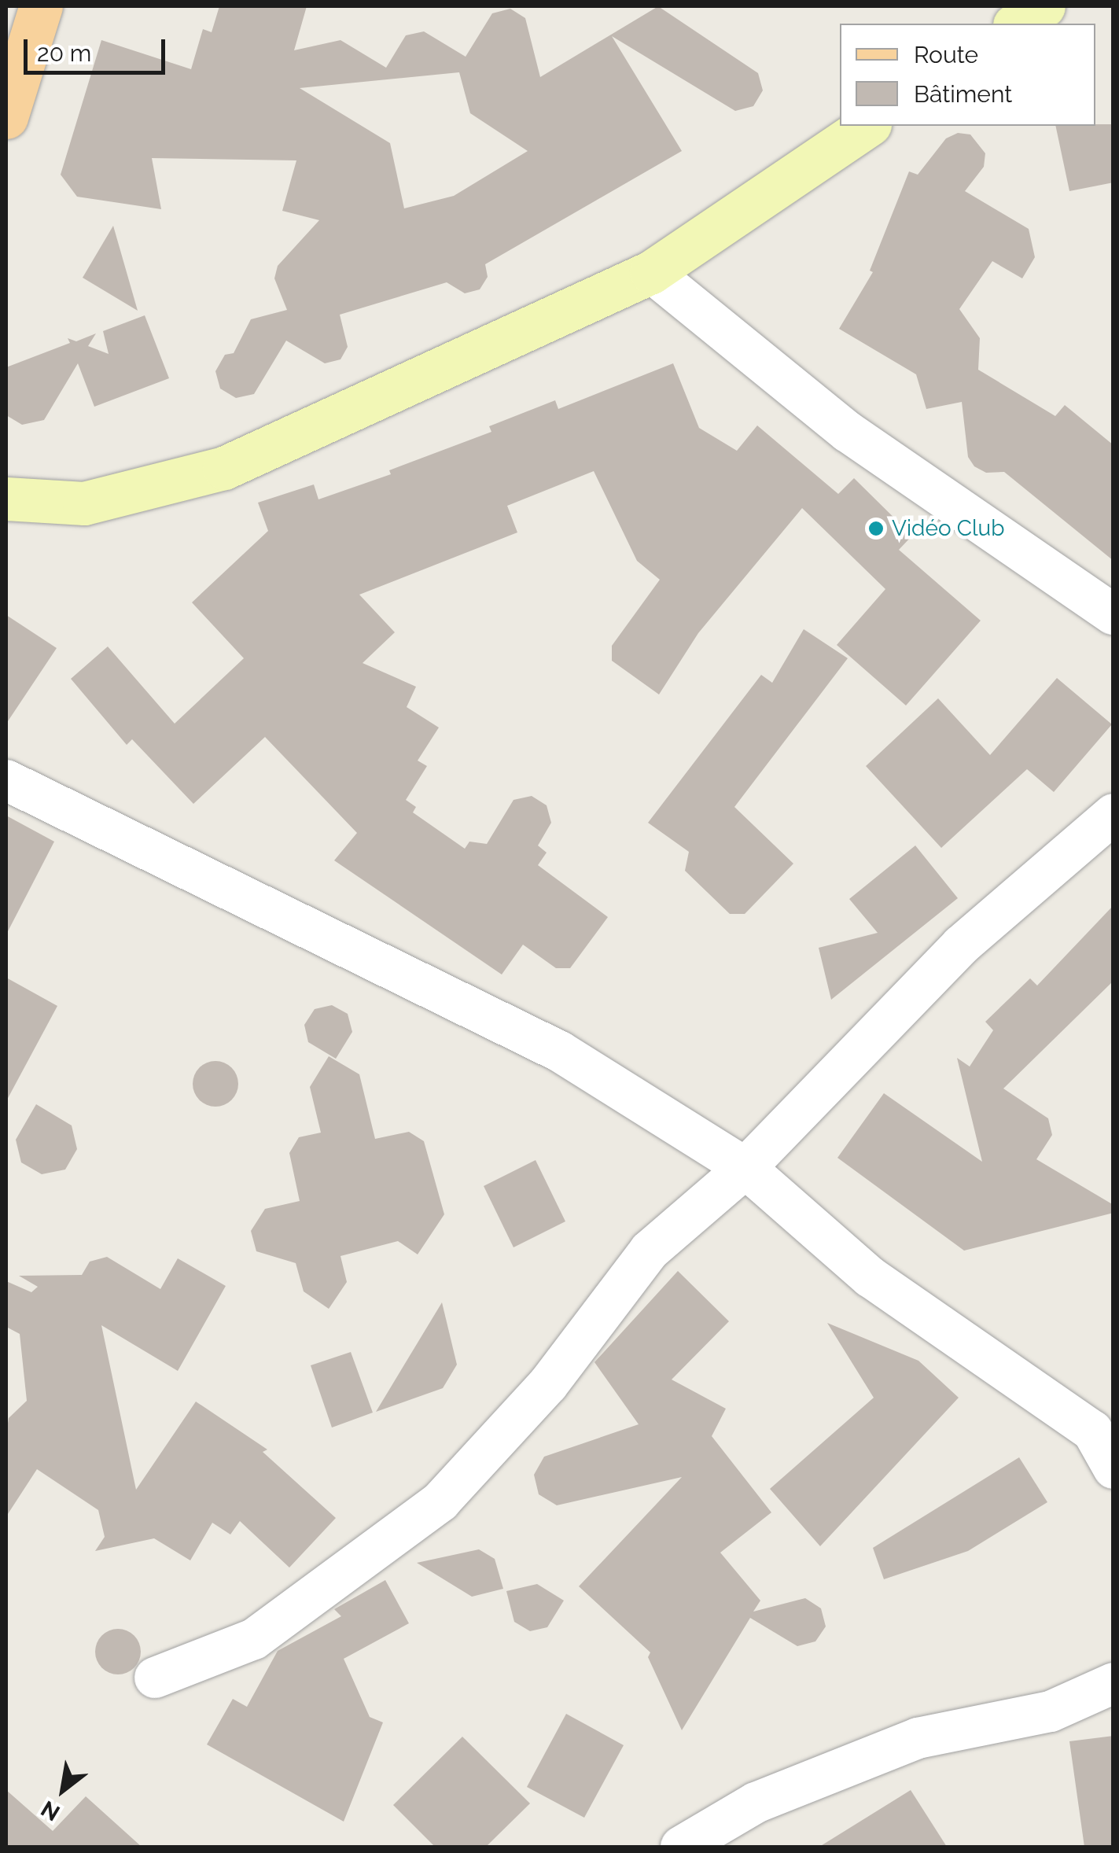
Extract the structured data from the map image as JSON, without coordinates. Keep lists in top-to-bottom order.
{
  "places": ["Vidéo Club"],
  "legend": ["Route", "Bâtiment"],
  "scale_bar": "20 m",
  "north": "bottom left"
}
